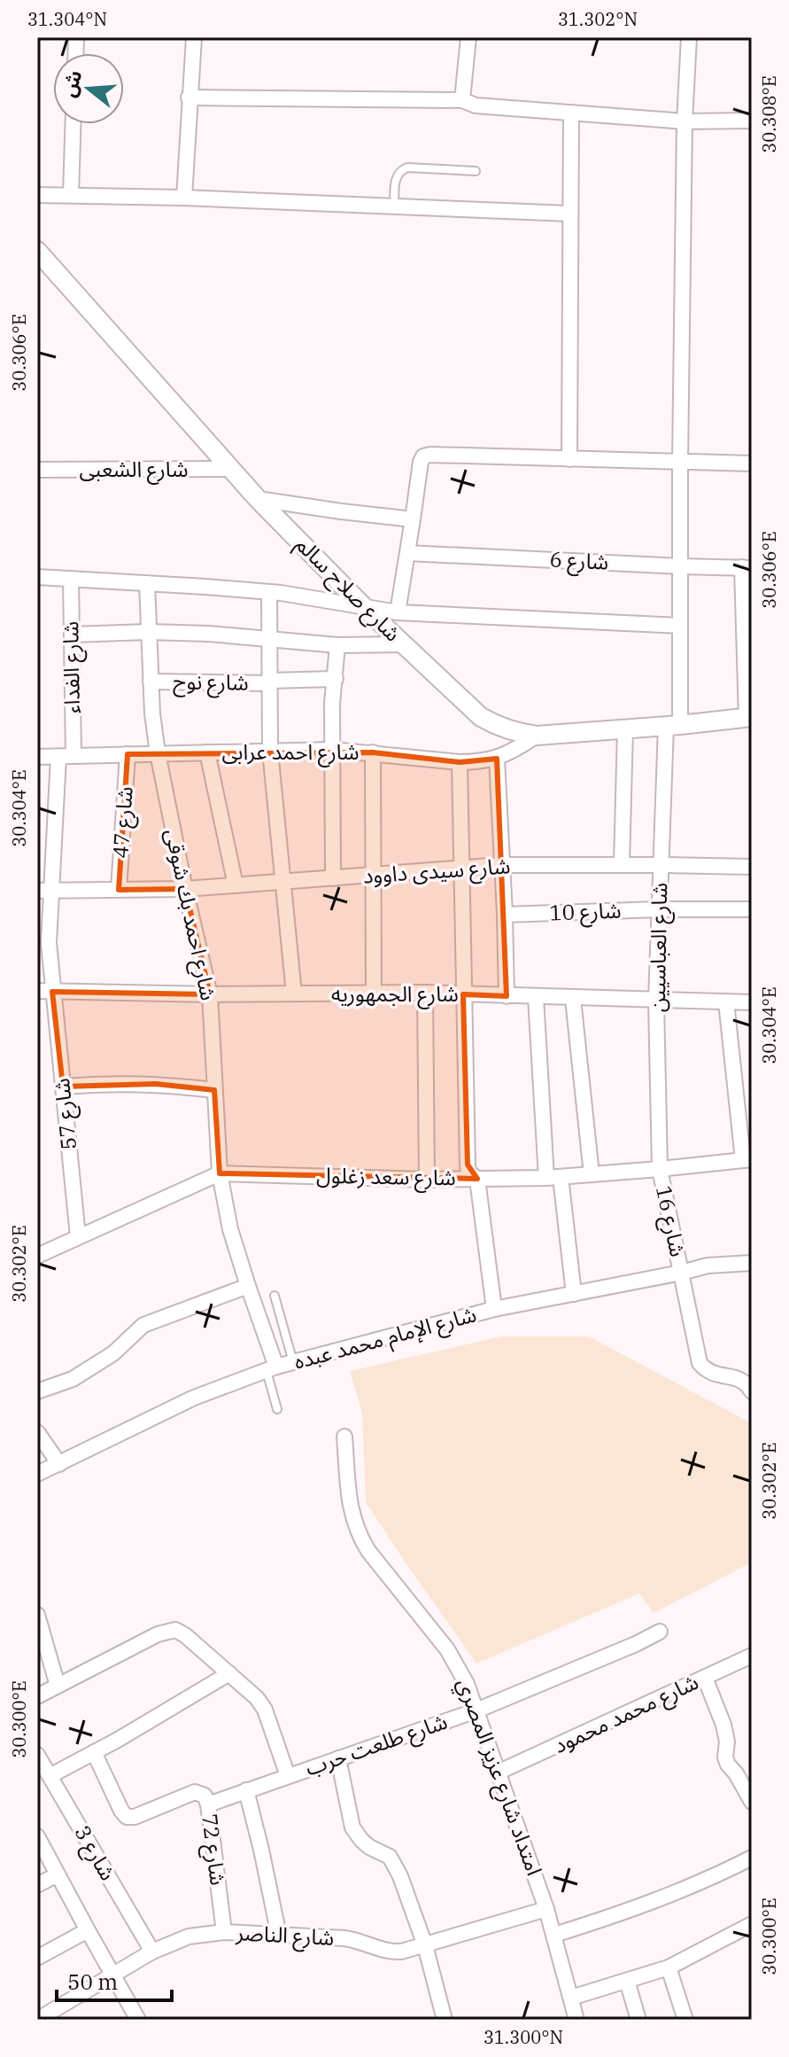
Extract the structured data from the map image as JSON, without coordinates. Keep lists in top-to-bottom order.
{
  "streets": {
    "street": [
      "شارع الشعبى",
      "شارع 6",
      "شارع صلاح سالم",
      "شارع الفداء",
      "شارع نوح",
      "شارع احمد عرابى",
      "شارع 47",
      "شارع سيدى داوود",
      "شارع 10",
      "شارع احمد بك شوقى",
      "شارع العباسيين",
      "شارع الجمهوريه",
      "شارع 57",
      "شارع سعد زغلول",
      "شارع 16",
      "شارع الإمام محمد عبده",
      "شارع محمد محمود",
      "شارع طلعت حرب",
      "امتداد شارع عزيز المصري",
      "شارع 72",
      "شارع 3",
      "شارع الناصر"
    ]
  },
  "crossings": [
    ["شارع الشعبى", "شارع صلاح سالم"],
    ["شارع 6", "شارع العباسيين"],
    ["شارع صلاح سالم", "شارع احمد عرابى"],
    ["شارع صلاح سالم", "شارع العباسيين"],
    ["شارع الفداء", "شارع احمد عرابى"],
    ["شارع نوح", "شارع احمد بك شوقى"],
    ["شارع احمد عرابى", "شارع 47"],
    ["شارع احمد عرابى", "شارع احمد بك شوقى"],
    ["شارع احمد عرابى", "شارع 57"],
    ["شارع 47", "شارع سيدى داوود"],
    ["شارع سيدى داوود", "شارع احمد بك شوقى"],
    ["شارع سيدى داوود", "شارع العباسيين"],
    ["شارع سيدى داوود", "شارع 57"],
    ["شارع 10", "شارع العباسيين"],
    ["شارع احمد بك شوقى", "شارع الجمهوريه"],
    ["شارع احمد بك شوقى", "شارع سعد زغلول"],
    ["شارع احمد بك شوقى", "شارع الإمام محمد عبده"],
    ["شارع العباسيين", "شارع الجمهوريه"],
    ["شارع العباسيين", "شارع سعد زغلول"],
    ["شارع العباسيين", "شارع 16"],
    ["شارع الجمهوريه", "شارع 57"],
    ["شارع 57", "شارع سعد زغلول"],
    ["شارع سعد زغلول", "شارع 16"],
    ["شارع 16", "شارع الإمام محمد عبده"],
    ["شارع محمد محمود", "امتداد شارع عزيز المصري"],
    ["شارع طلعت حرب", "امتداد شارع عزيز المصري"],
    ["شارع طلعت حرب", "شارع 72"],
    ["امتداد شارع عزيز المصري", "شارع الناصر"],
    ["شارع 72", "شارع الناصر"],
    ["شارع 3", "شارع الناصر"]
  ],
  "scale_bar": "50 m",
  "north": "left",
  "coordinates": [
    "31.304°N",
    "31.302°N",
    "30.308°E",
    "30.306°E",
    "30.304°E",
    "30.302°E",
    "30.300°E",
    "31.300°N"
  ]
}
